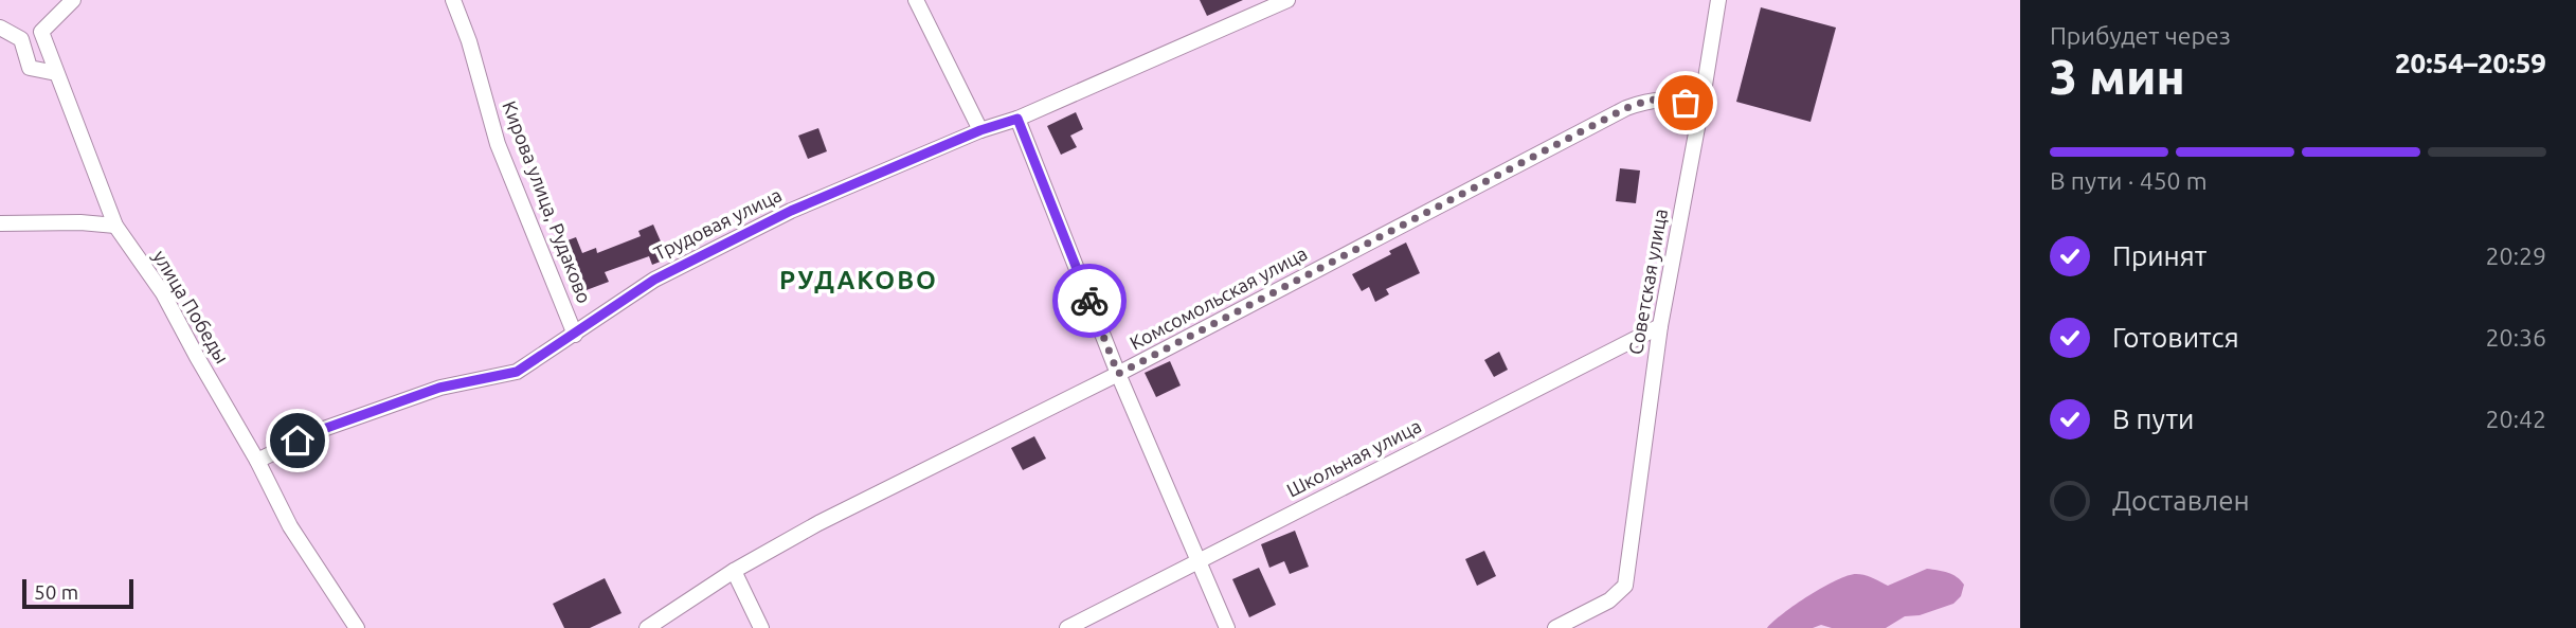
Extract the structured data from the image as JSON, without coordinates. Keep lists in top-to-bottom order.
{
  "streets": {
    "street": [
      "Кирова улица, Рудаково",
      "Трудовая улица",
      "Советская улица",
      "Комсомольская улица",
      "улица Победы",
      "Школьная улица"
    ]
  },
  "crossings": [
    ["Кирова улица, Рудаково", "Трудовая улица"],
    ["Трудовая улица", "улица Победы"],
    ["Советская улица", "Комсомольская улица"],
    ["Советская улица", "Школьная улица"]
  ],
  "districts": ["РУДАКОВО"],
  "scale_bar": "50 m",
  "page": {
    "heading": ["3 мин", "Прибудет через", "20:54–20:59"],
    "bar": "В пути · 450 m",
    "list": [
      ["Принят", "20:29"],
      ["Готовится", "20:36"],
      ["В пути", "20:42"],
      "Доставлен"
    ],
    "scale": "50 m"
  }
}
